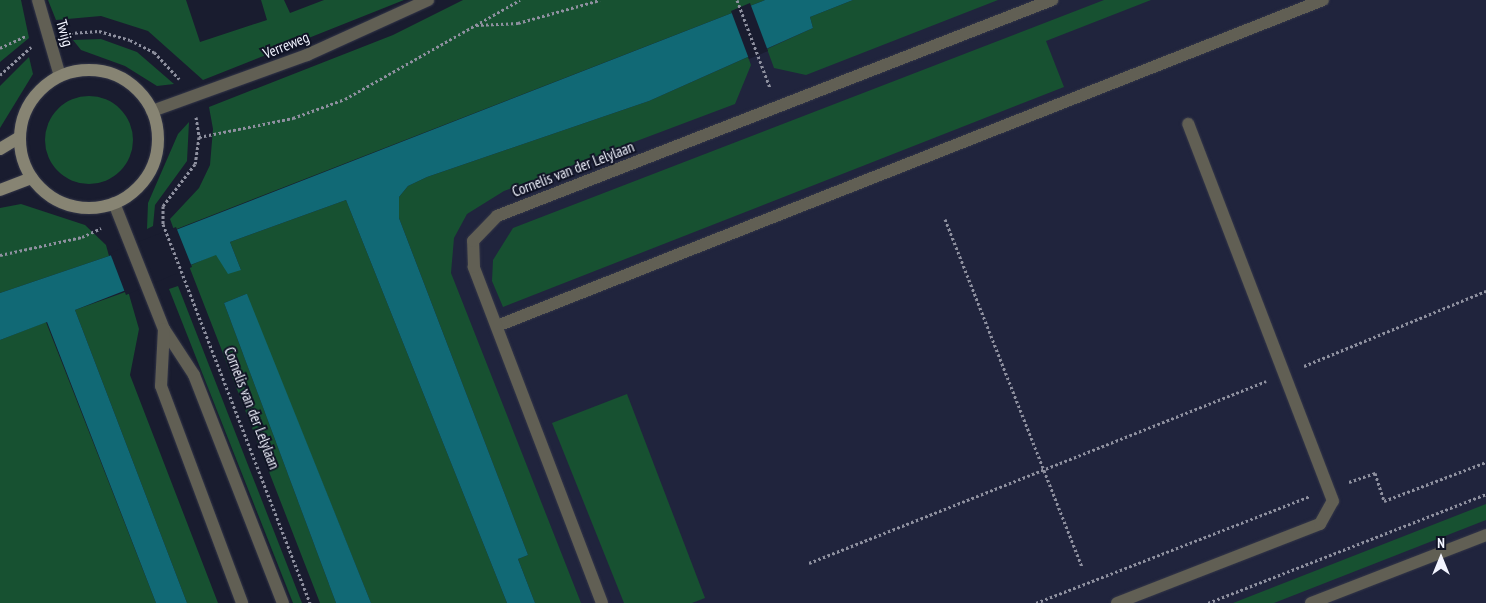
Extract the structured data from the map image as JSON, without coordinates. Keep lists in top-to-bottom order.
{
  "streets": {
    "street": ["Twijg", "Verreweg", "Cornelis van der Lelylaan"]
  },
  "crossings": [
    ["Twijg", "Verreweg"]
  ],
  "north": "top"
}
